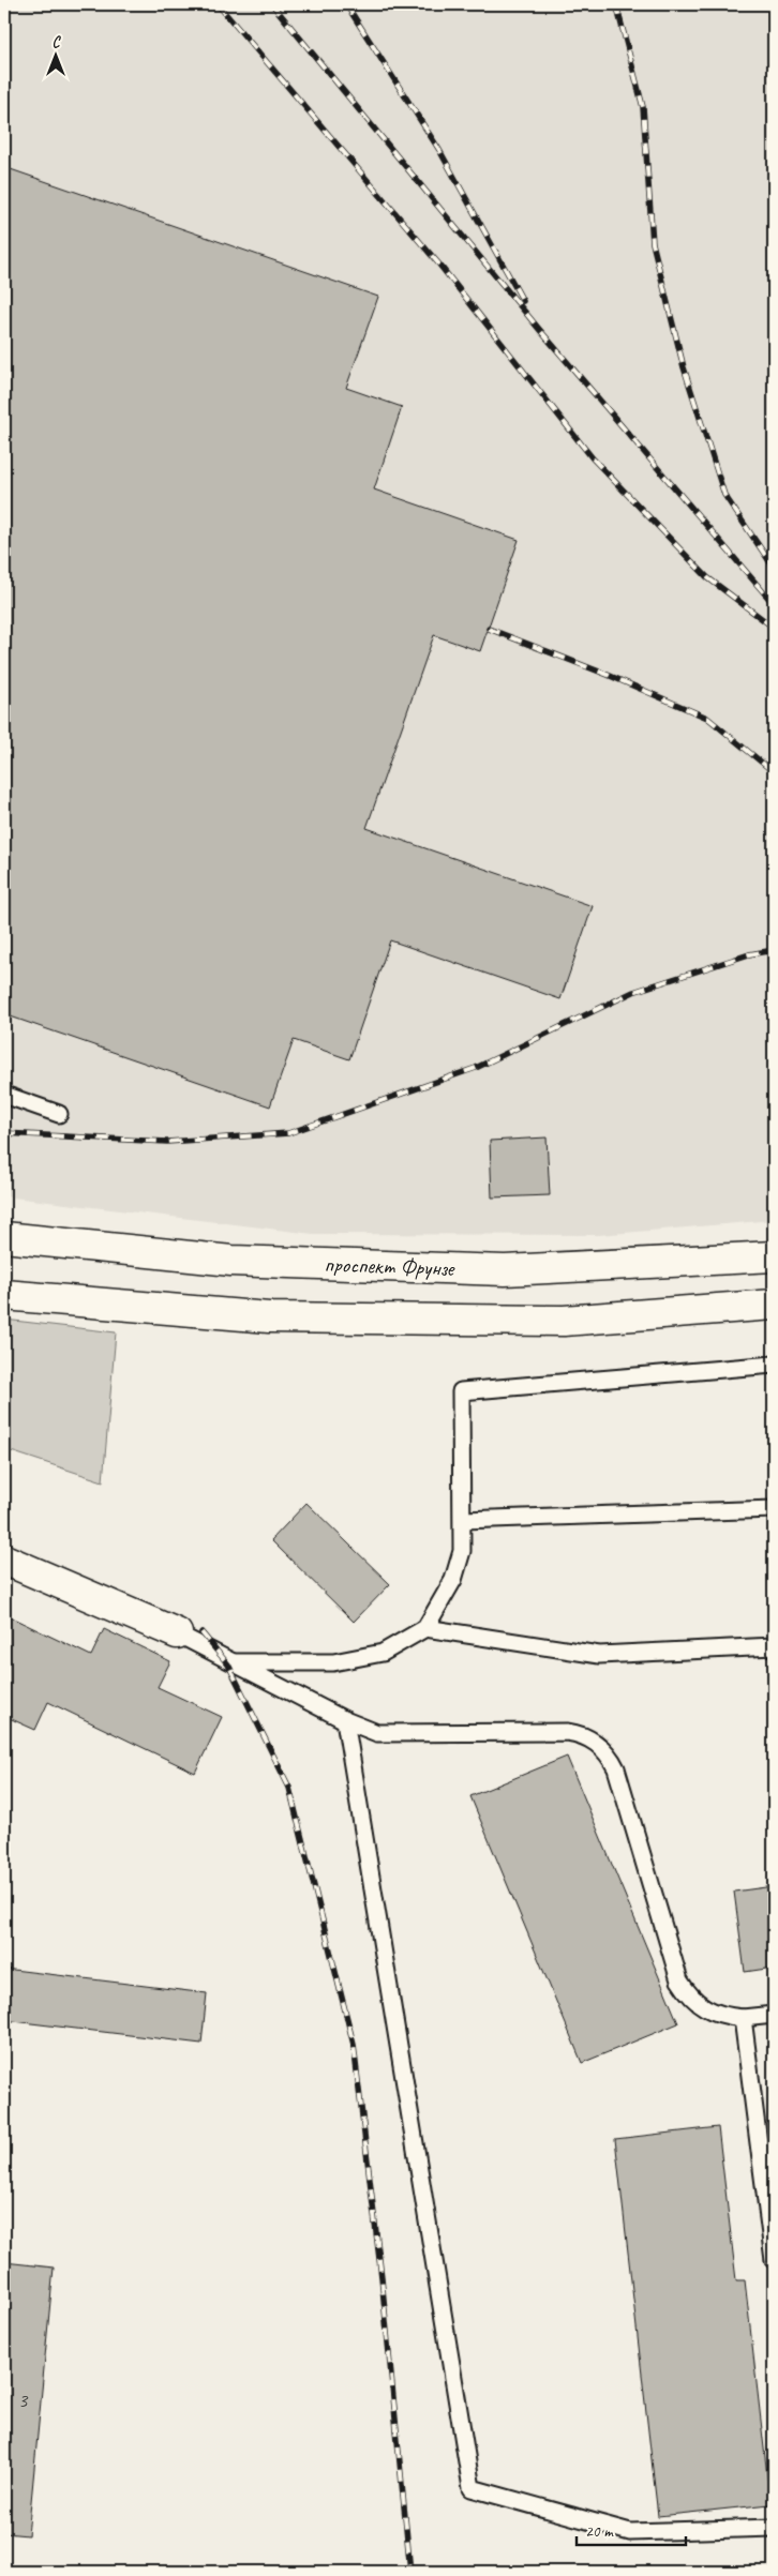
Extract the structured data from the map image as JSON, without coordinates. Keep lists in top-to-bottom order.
{
  "streets": {
    "main road": ["проспект Фрунзе"]
  },
  "house_numbers": ["3"],
  "scale_bar": "20 m",
  "north": "top"
}
